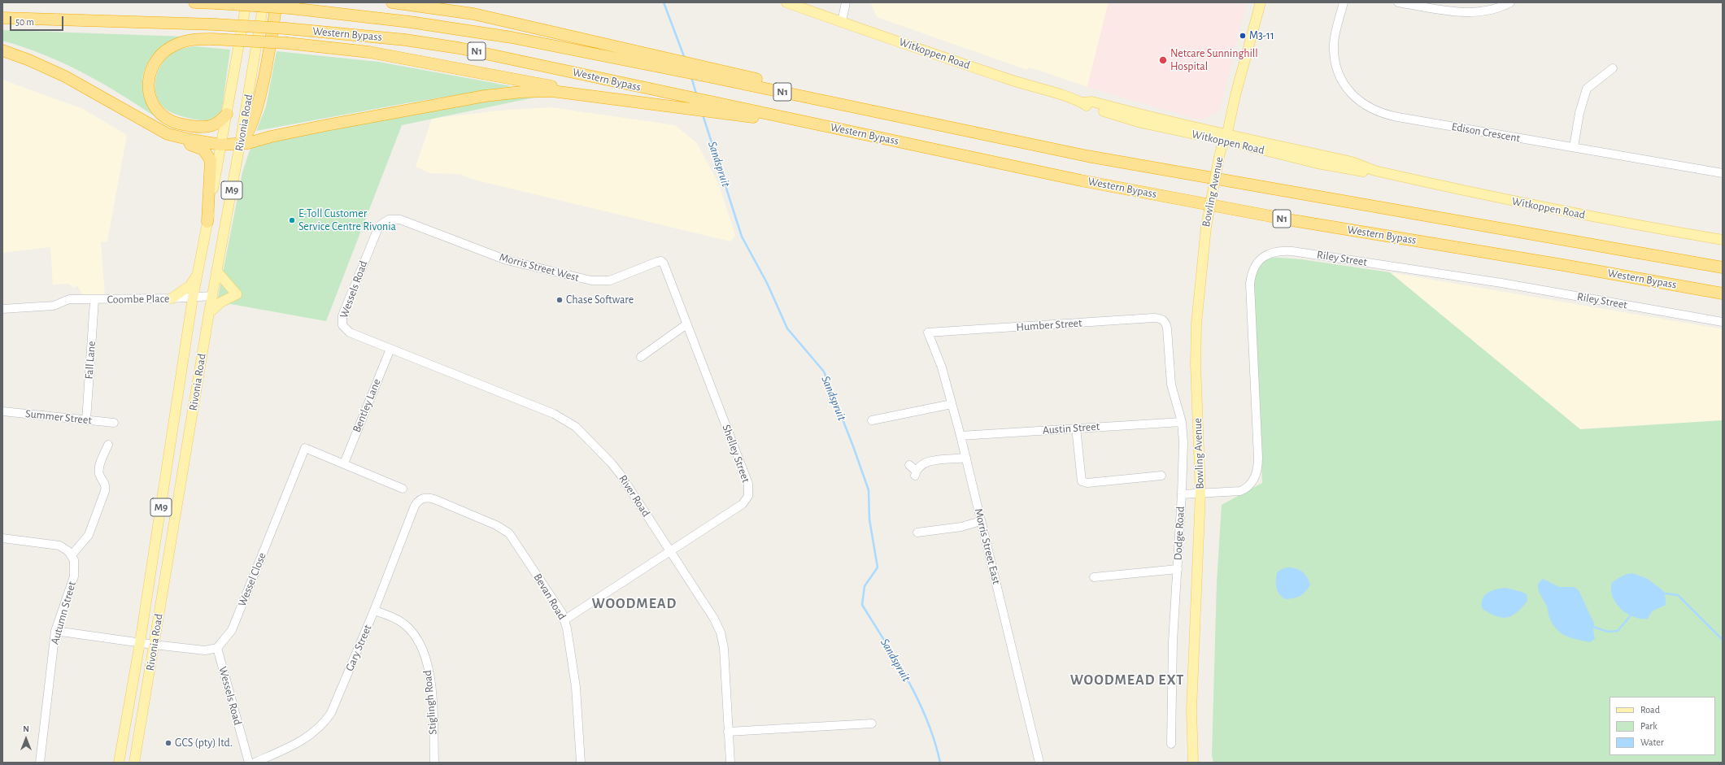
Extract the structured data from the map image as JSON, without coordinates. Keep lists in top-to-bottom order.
{
  "streets": {
    "highway": ["Western Bypass", "N1"],
    "main road": [
      "Witkoppen Road",
      "Rivonia Road",
      "M9",
      "Bowling Avenue"
    ],
    "street": [
      "Edison Crescent",
      "Riley Street",
      "Morris Street West",
      "Wessels Road",
      "Coombe Place",
      "Humber Street",
      "Fall Lane",
      "Bentley Lane",
      "Summer Street",
      "Austin Street",
      "Shelley Street",
      "River Road",
      "Dodge Road",
      "Morris Street East",
      "Wessel Close",
      "Bevan Road",
      "Autumn Street",
      "Gary Street",
      "Stiglingh Road"
    ]
  },
  "crossings": [
    ["Witkoppen Road", "Bowling Avenue"],
    ["Rivonia Road", "Coombe Place"],
    ["Bowling Avenue", "Riley Street"],
    ["Riley Street", "Dodge Road"],
    ["Morris Street West", "Wessels Road"],
    ["Morris Street West", "Shelley Street"],
    ["Wessels Road", "Bentley Lane"],
    ["Wessels Road", "River Road"],
    ["Wessels Road", "Wessel Close"],
    ["Coombe Place", "Fall Lane"],
    ["Humber Street", "Dodge Road"],
    ["Humber Street", "Morris Street East"],
    ["Fall Lane", "Summer Street"],
    ["Bentley Lane", "River Road"],
    ["Bentley Lane", "Wessel Close"],
    ["Austin Street", "Dodge Road"],
    ["Austin Street", "Morris Street East"],
    ["Shelley Street", "River Road"],
    ["Shelley Street", "Bevan Road"],
    ["Bevan Road", "Gary Street"],
    ["Gary Street", "Stiglingh Road"]
  ],
  "districts": ["WOODMEAD", "WOODMEAD EXT"],
  "water": ["Sandspruit"],
  "places": [
    "M3-11",
    "Netcare Sunninghill Hospital",
    "E-Toll Customer Service Centre Rivonia",
    "Chase Software",
    "GCS (pty) ltd."
  ],
  "legend": ["Road", "Park", "Water"],
  "scale_bar": "50 m",
  "north": "top"
}
